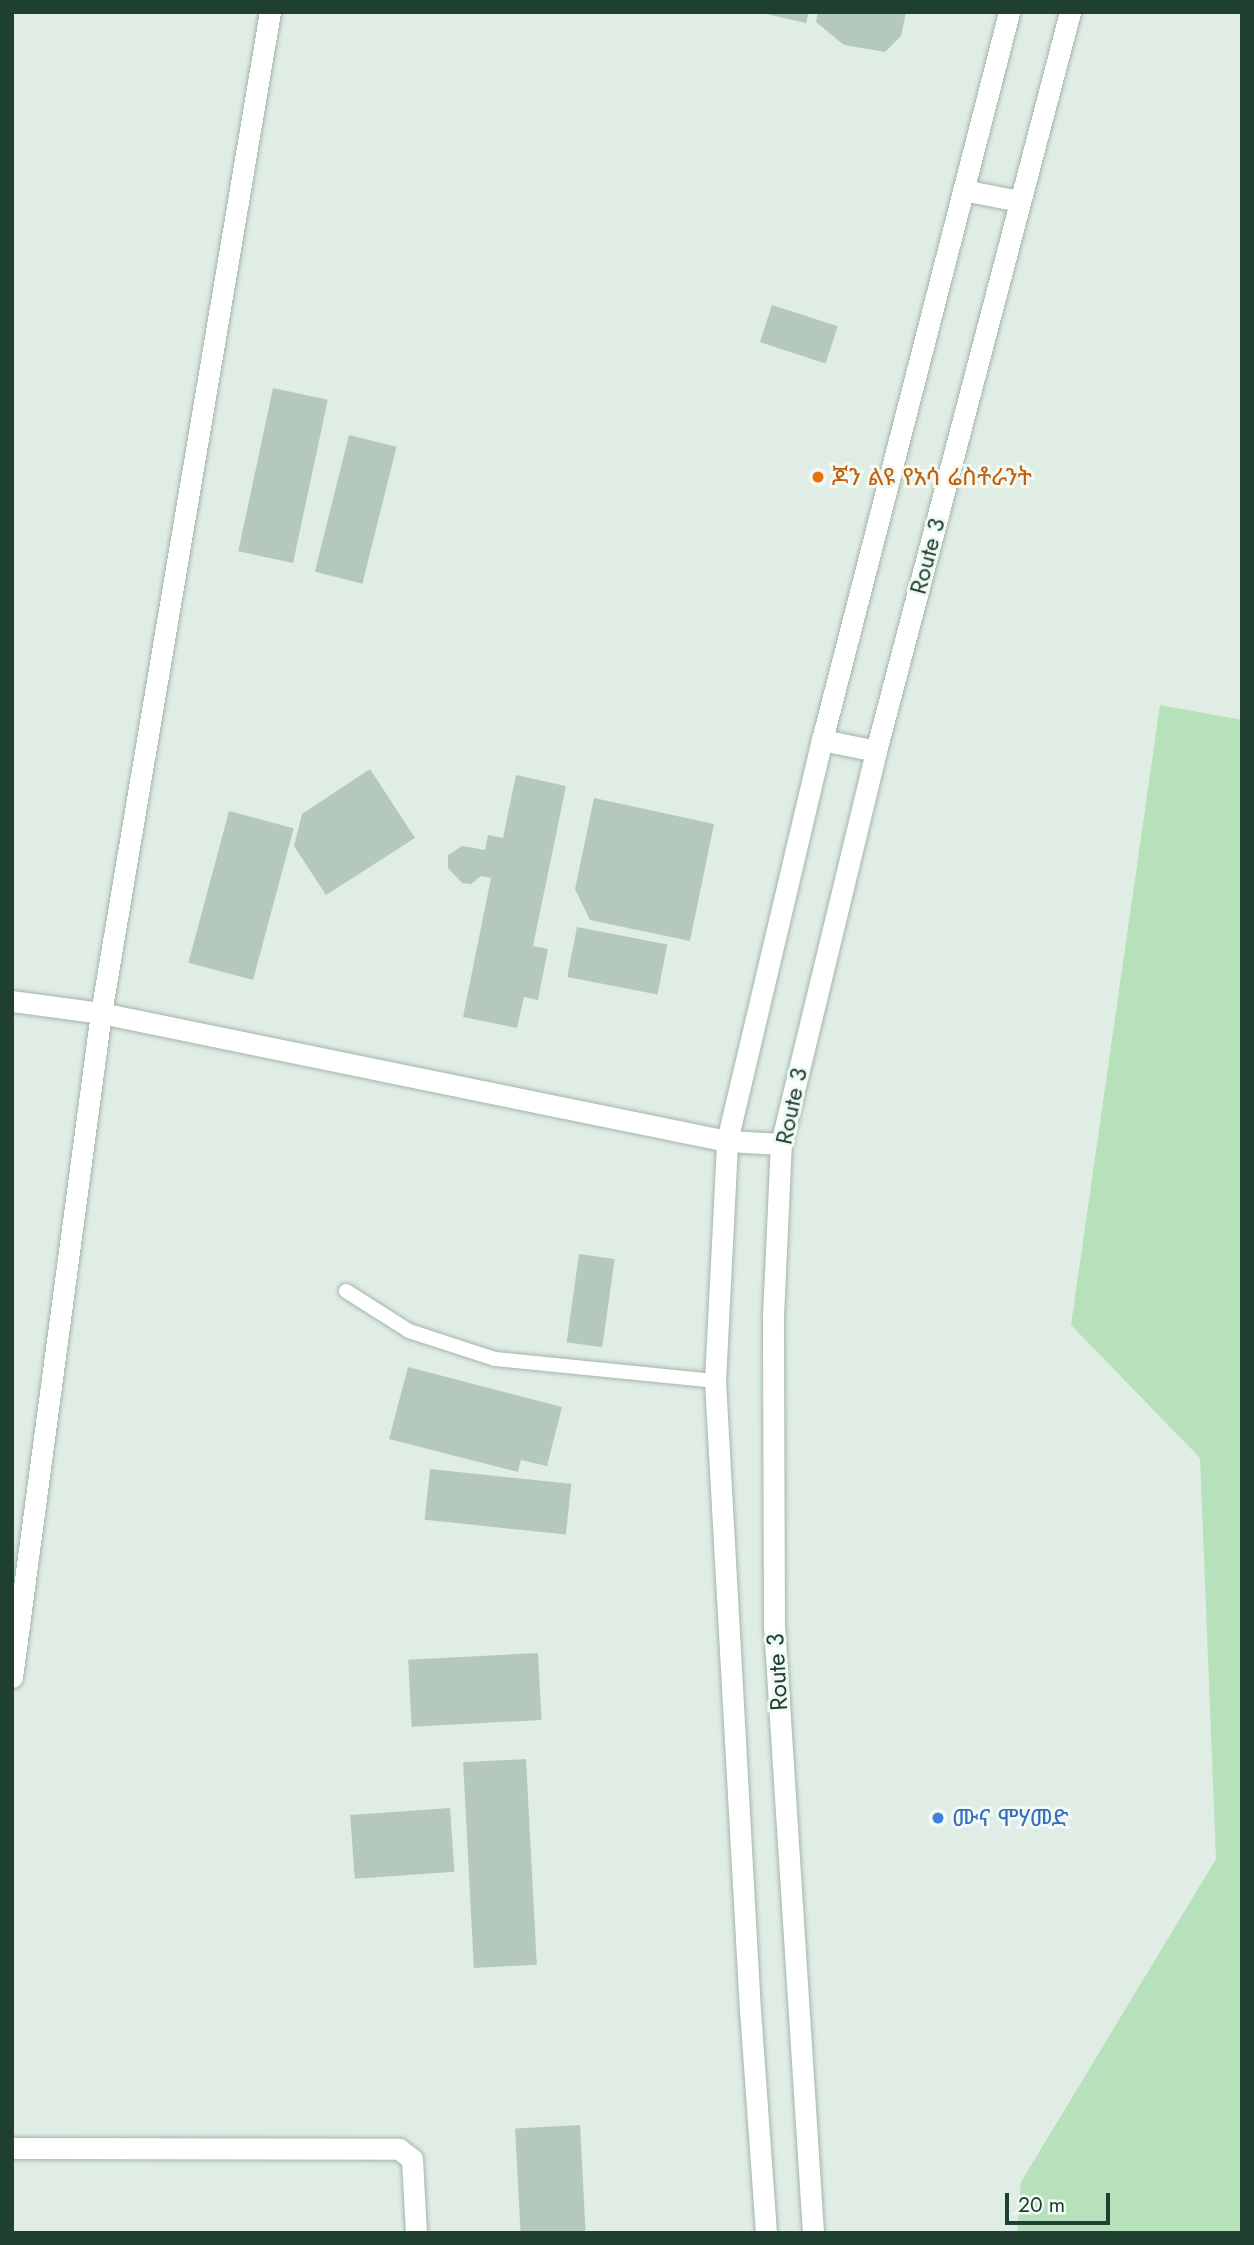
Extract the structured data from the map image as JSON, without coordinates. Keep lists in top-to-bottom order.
{
  "streets": {
    "main road": ["Route 3"]
  },
  "places": ["ጆን ልዩ የአሳ ሬስቶራንት", "ሙና ሞሃመድ"],
  "scale_bar": "20 m"
}
